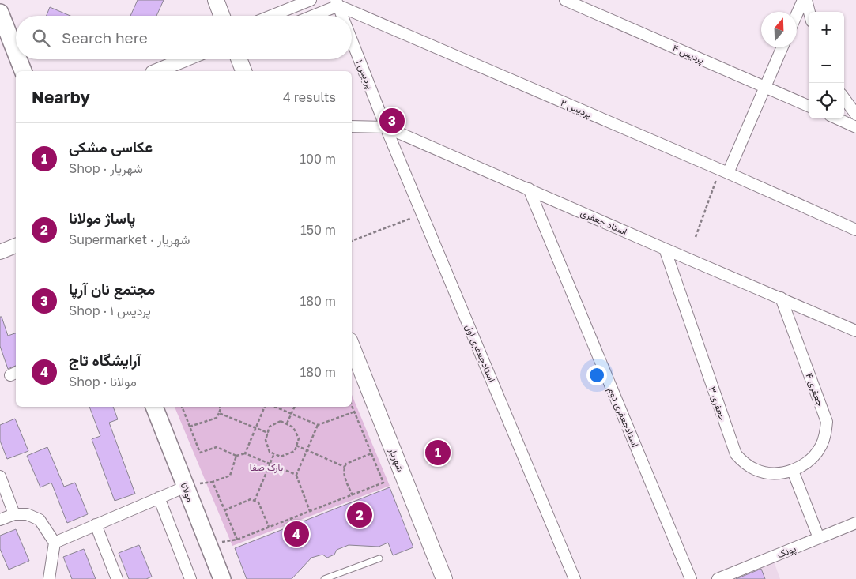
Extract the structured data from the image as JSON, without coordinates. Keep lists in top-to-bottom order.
{
  "streets": {
    "main road": ["شهریار", "مولانا"],
    "street": [
      "پردیس ۴",
      "پردیس ۱",
      "پردیس ۲",
      "استاد جعفری",
      "استادجعفری اول",
      "جعفری ۴",
      "جعفری ۳",
      "استادجعفری دوم",
      "پونک"
    ]
  },
  "crossings": [
    ["پردیس ۱", "پردیس ۲"],
    ["پردیس ۱", "استاد جعفری"],
    ["پردیس ۱", "استادجعفری اول"],
    ["استاد جعفری", "استادجعفری اول"],
    ["استاد جعفری", "جعفری ۴"],
    ["استاد جعفری", "جعفری ۳"],
    ["استاد جعفری", "استادجعفری دوم"],
    ["جعفری ۴", "جعفری ۳"]
  ],
  "parks": ["پارک صفا"],
  "north": "top",
  "page": {
    "map_buttons": ["+", "−"],
    "search": "Search here",
    "heading": ["Nearby", "4 results"],
    "pins": [
      "3",
      "1",
      "2",
      "4"
    ],
    "list": [
      {
        "mark": "1",
        "name": "عکاسی مشکی",
        "note": "Shop · شهریار",
        "value": "100 m"
      },
      {
        "mark": "2",
        "name": "پاساژ مولانا",
        "note": "Supermarket · شهریار",
        "value": "150 m"
      },
      {
        "mark": "3",
        "name": "مجتمع نان آرپا",
        "note": "Shop · پردیس ۱",
        "value": "180 m"
      },
      {
        "mark": "4",
        "name": "آرایشگاه تاج",
        "note": "Shop · مولانا",
        "value": "180 m"
      }
    ]
  }
}
